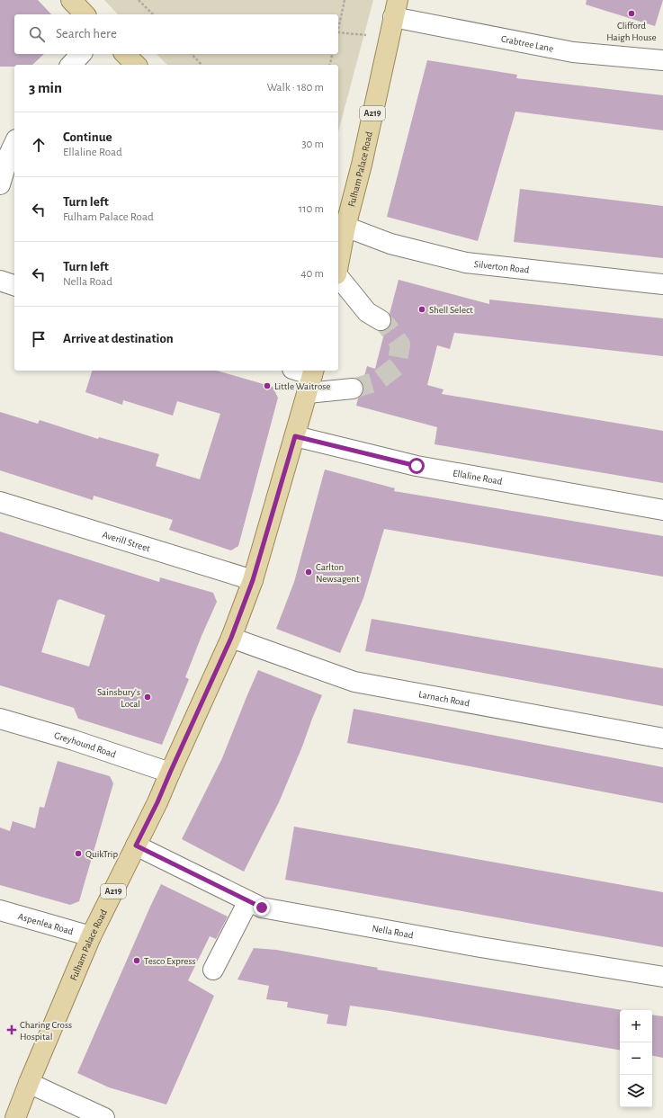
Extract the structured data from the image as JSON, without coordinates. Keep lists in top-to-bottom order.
{
  "streets": {
    "main road": ["A219", "Fulham Palace Road"],
    "street": [
      "Crabtree Lane",
      "Silverton Road",
      "Ellaline Road",
      "Averill Street",
      "Larnach Road",
      "Greyhound Road",
      "Aspenlea Road",
      "Nella Road"
    ]
  },
  "crossings": [
    ["Crabtree Lane", "Fulham Palace Road"],
    ["Fulham Palace Road", "Silverton Road"],
    ["Fulham Palace Road", "Ellaline Road"],
    ["Fulham Palace Road", "Averill Street"],
    ["Fulham Palace Road", "Larnach Road"],
    ["Fulham Palace Road", "Greyhound Road"],
    ["Fulham Palace Road", "Aspenlea Road"],
    ["Fulham Palace Road", "Nella Road"]
  ],
  "places": {
    "other": [
      "Clifford Haigh House",
      "Shell Select",
      "Little Waitrose",
      "Carlton Newsagent",
      "Sainsbury's Local",
      "QuikTrip",
      "Tesco Express"
    ],
    "health": ["Charing Cross Hospital"]
  },
  "page": {
    "search": "Search here",
    "heading": ["3 min", "Walk · 180 m"],
    "list": [
      ["Continue", "Ellaline Road", "30 m"],
      ["Turn left", "Fulham Palace Road", "110 m"],
      ["Turn left", "Nella Road", "40 m"],
      "Arrive at destination"
    ],
    "map_buttons": ["+", "−"]
  }
}
